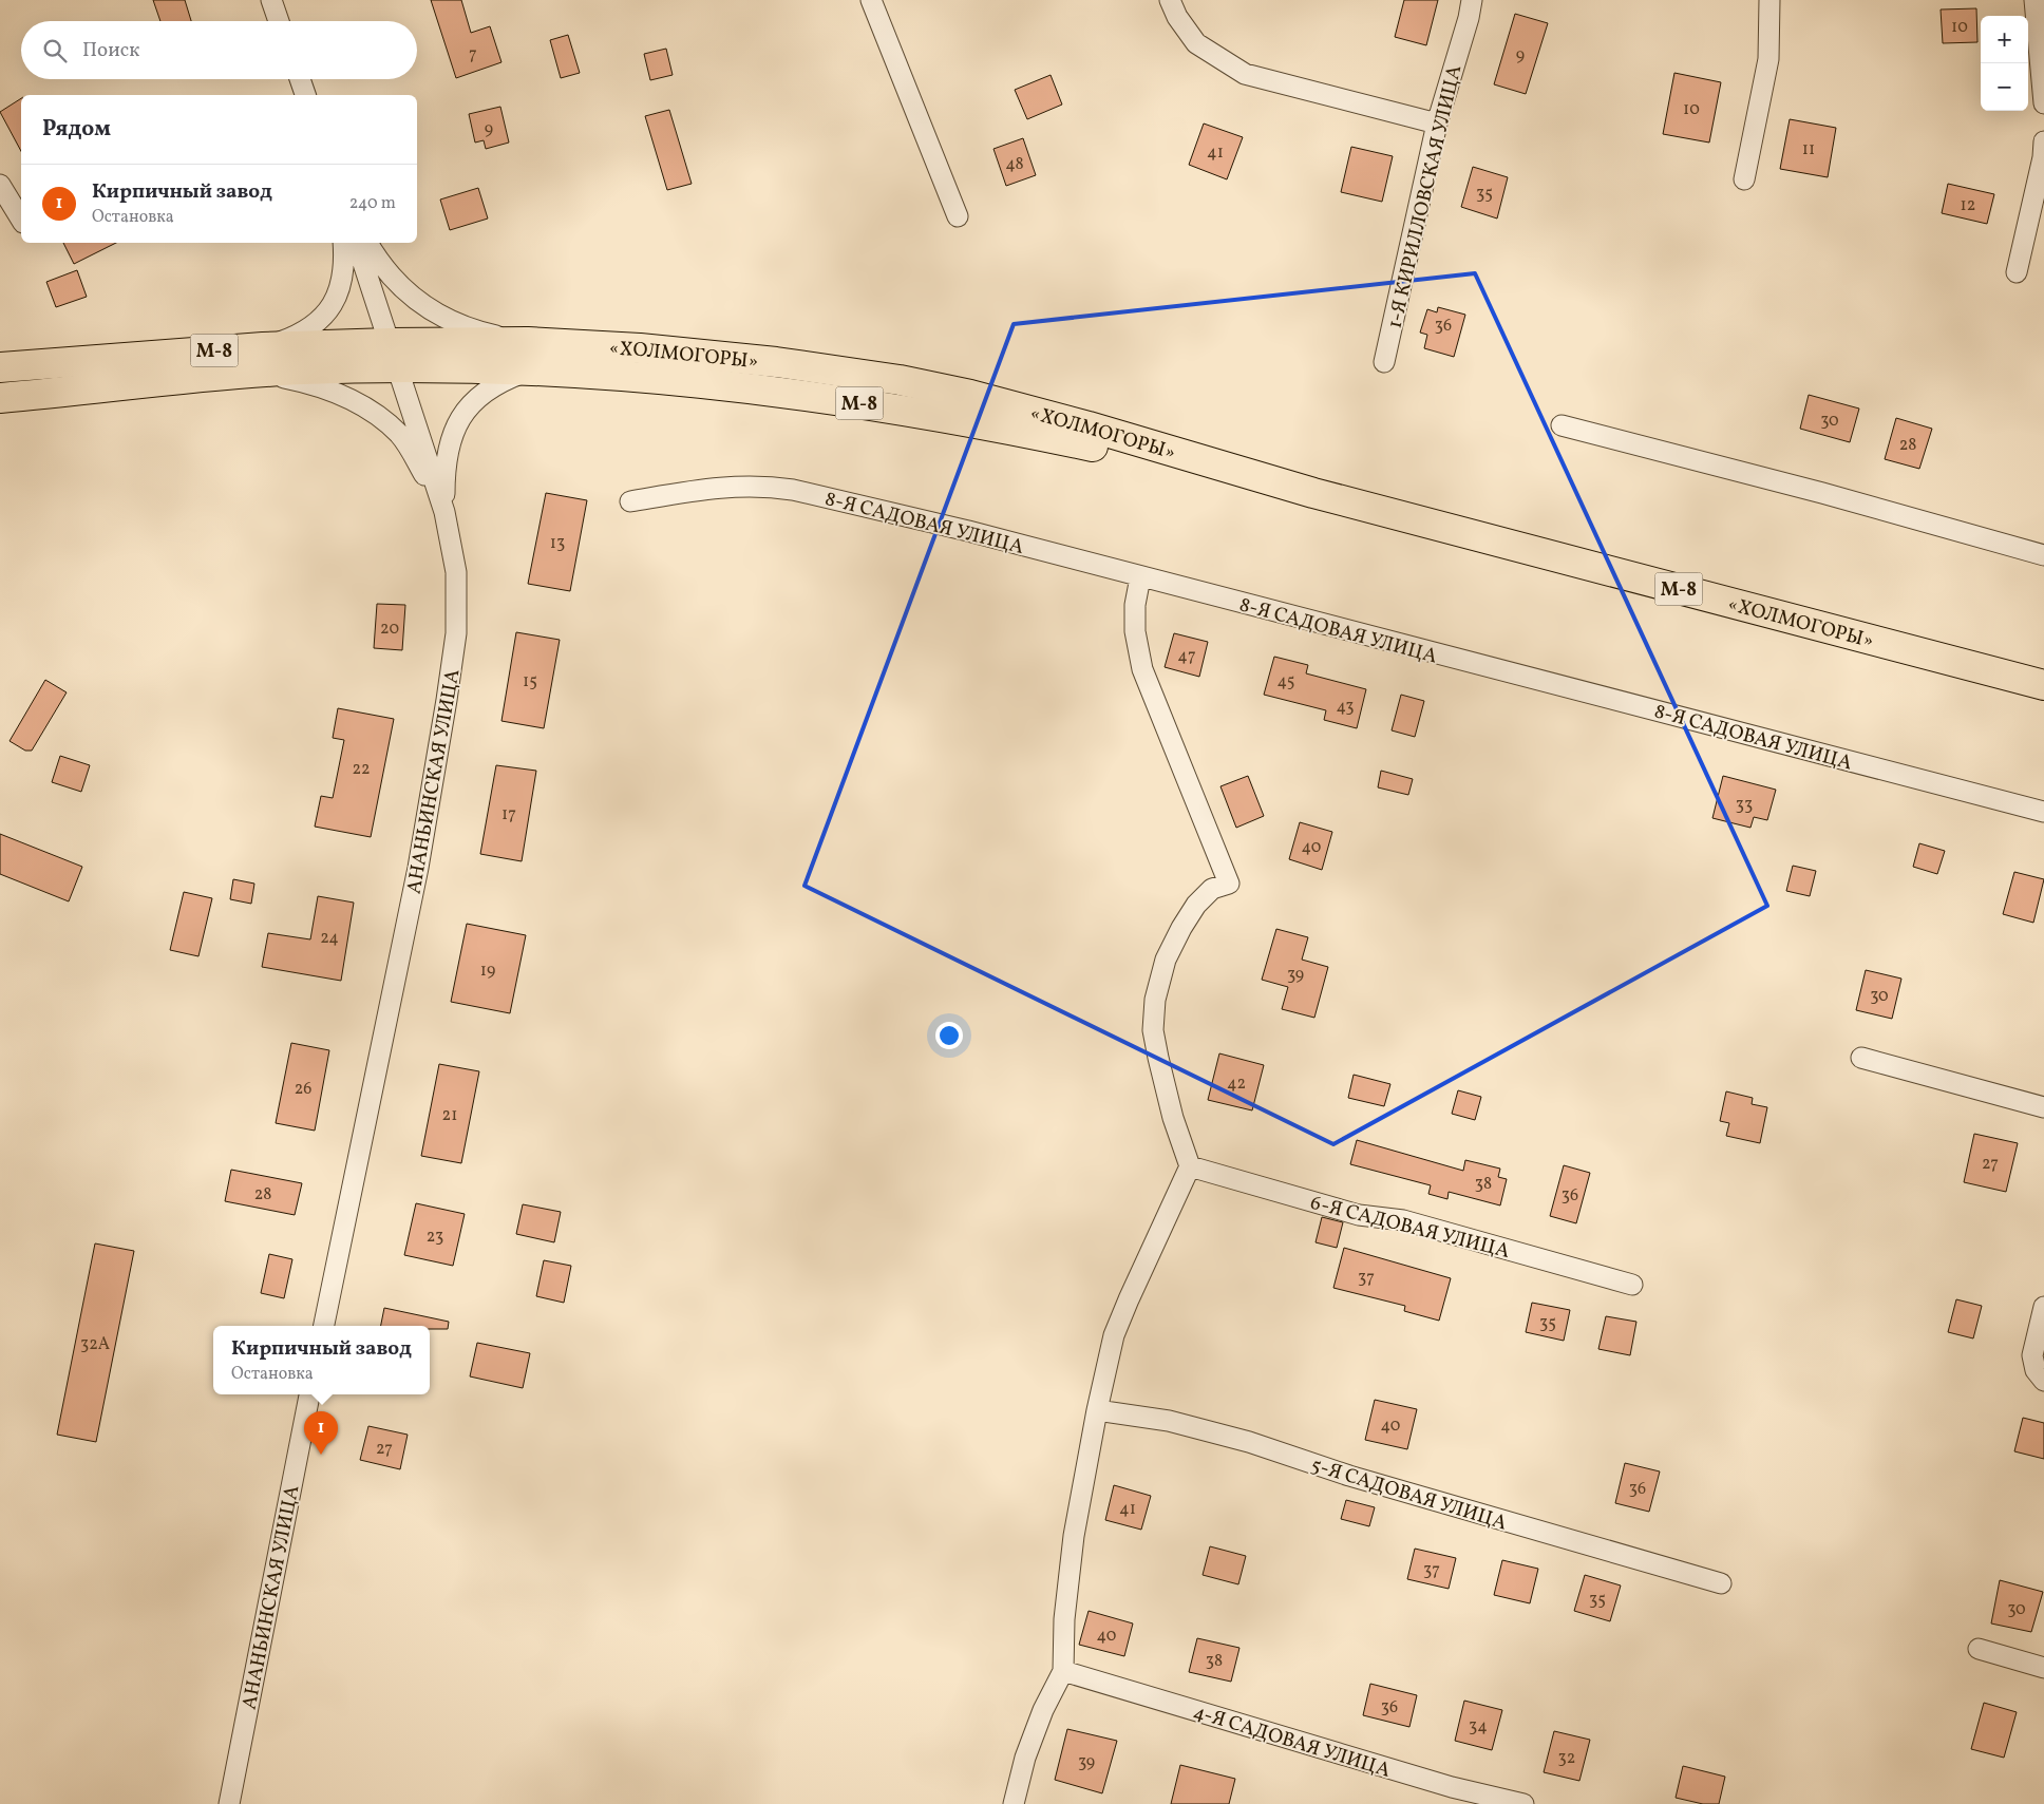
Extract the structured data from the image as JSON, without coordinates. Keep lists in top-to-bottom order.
{
  "streets": {
    "highway": ["М-8", "«ХОЛМОГОРЫ»"],
    "street": [
      "1-Я КИРИЛЛОВСКАЯ УЛИЦА",
      "8-Я САДОВАЯ УЛИЦА",
      "АНАНЬИНСКАЯ УЛИЦА",
      "6-Я САДОВАЯ УЛИЦА",
      "5-Я САДОВАЯ УЛИЦА",
      "4-Я САДОВАЯ УЛИЦА"
    ]
  },
  "crossings": [
    ["«ХОЛМОГОРЫ»", "АНАНЬИНСКАЯ УЛИЦА"]
  ],
  "house_numbers": [
    "10",
    "7",
    "9",
    "10",
    "9",
    "11",
    "41",
    "48",
    "35",
    "12",
    "36",
    "30",
    "28",
    "13",
    "20",
    "47",
    "15",
    "45",
    "43",
    "22",
    "33",
    "17",
    "40",
    "24",
    "19",
    "39",
    "30",
    "42",
    "26",
    "21",
    "27",
    "38",
    "28",
    "36",
    "23",
    "37",
    "35",
    "32А",
    "40",
    "27",
    "36",
    "41",
    "37",
    "35",
    "30",
    "40",
    "38",
    "36",
    "34",
    "32",
    "39"
  ],
  "page": {
    "map_buttons": ["+", "−"],
    "search": "Поиск",
    "heading": "Рядом",
    "list": [
      {
        "mark": "1",
        "name": "Кирпичный завод",
        "note": "Остановка",
        "value": "240 m"
      }
    ],
    "popup": ["Кирпичный завод", "Остановка"],
    "pins": "1"
  }
}
